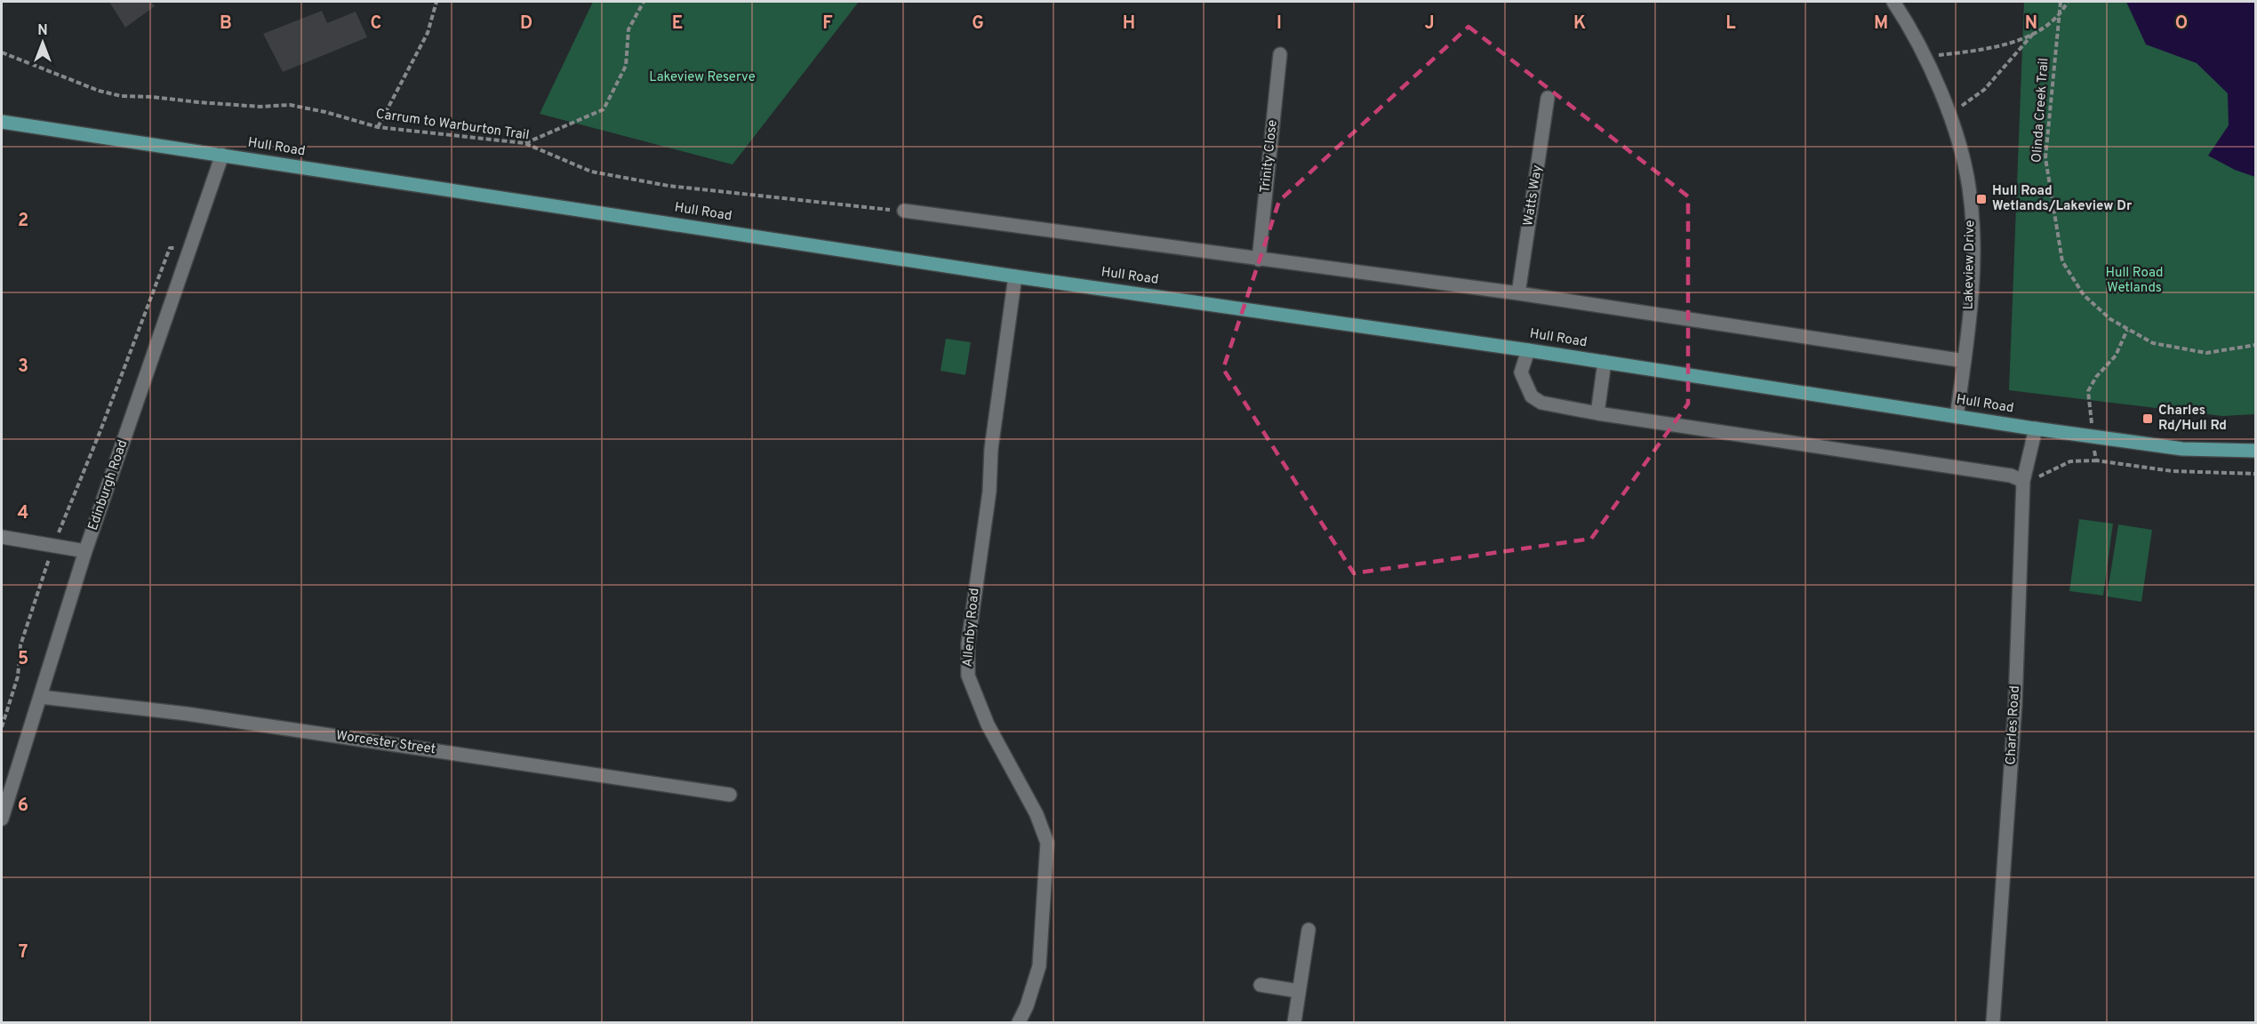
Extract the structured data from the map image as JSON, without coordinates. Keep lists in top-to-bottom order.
{
  "streets": {
    "main road": ["Hull Road"],
    "street": [
      "Trinity Close",
      "Watts Way",
      "Lakeview Drive",
      "Edinburgh Road",
      "Allenby Road",
      "Charles Road",
      "Worcester Street"
    ],
    "path": ["Olinda Creek Trail", "Carrum to Warburton Trail"]
  },
  "crossings": [
    ["Hull Road", "Lakeview Drive"],
    ["Hull Road", "Edinburgh Road"],
    ["Hull Road", "Allenby Road"],
    ["Hull Road", "Charles Road"],
    ["Edinburgh Road", "Worcester Street"]
  ],
  "parks": ["Lakeview Reserve", "Hull Road Wetlands"],
  "places": {
    "transit": ["Hull Road Wetlands/Lakeview Dr", "Charles Rd/Hull Rd"]
  },
  "north": "top",
  "grid": {
    "columns": [
      "B",
      "C",
      "D",
      "E",
      "F",
      "G",
      "H",
      "I",
      "J",
      "K",
      "L",
      "M",
      "N",
      "O"
    ],
    "rows": [
      "2",
      "3",
      "4",
      "5",
      "6",
      "7"
    ]
  }
}
